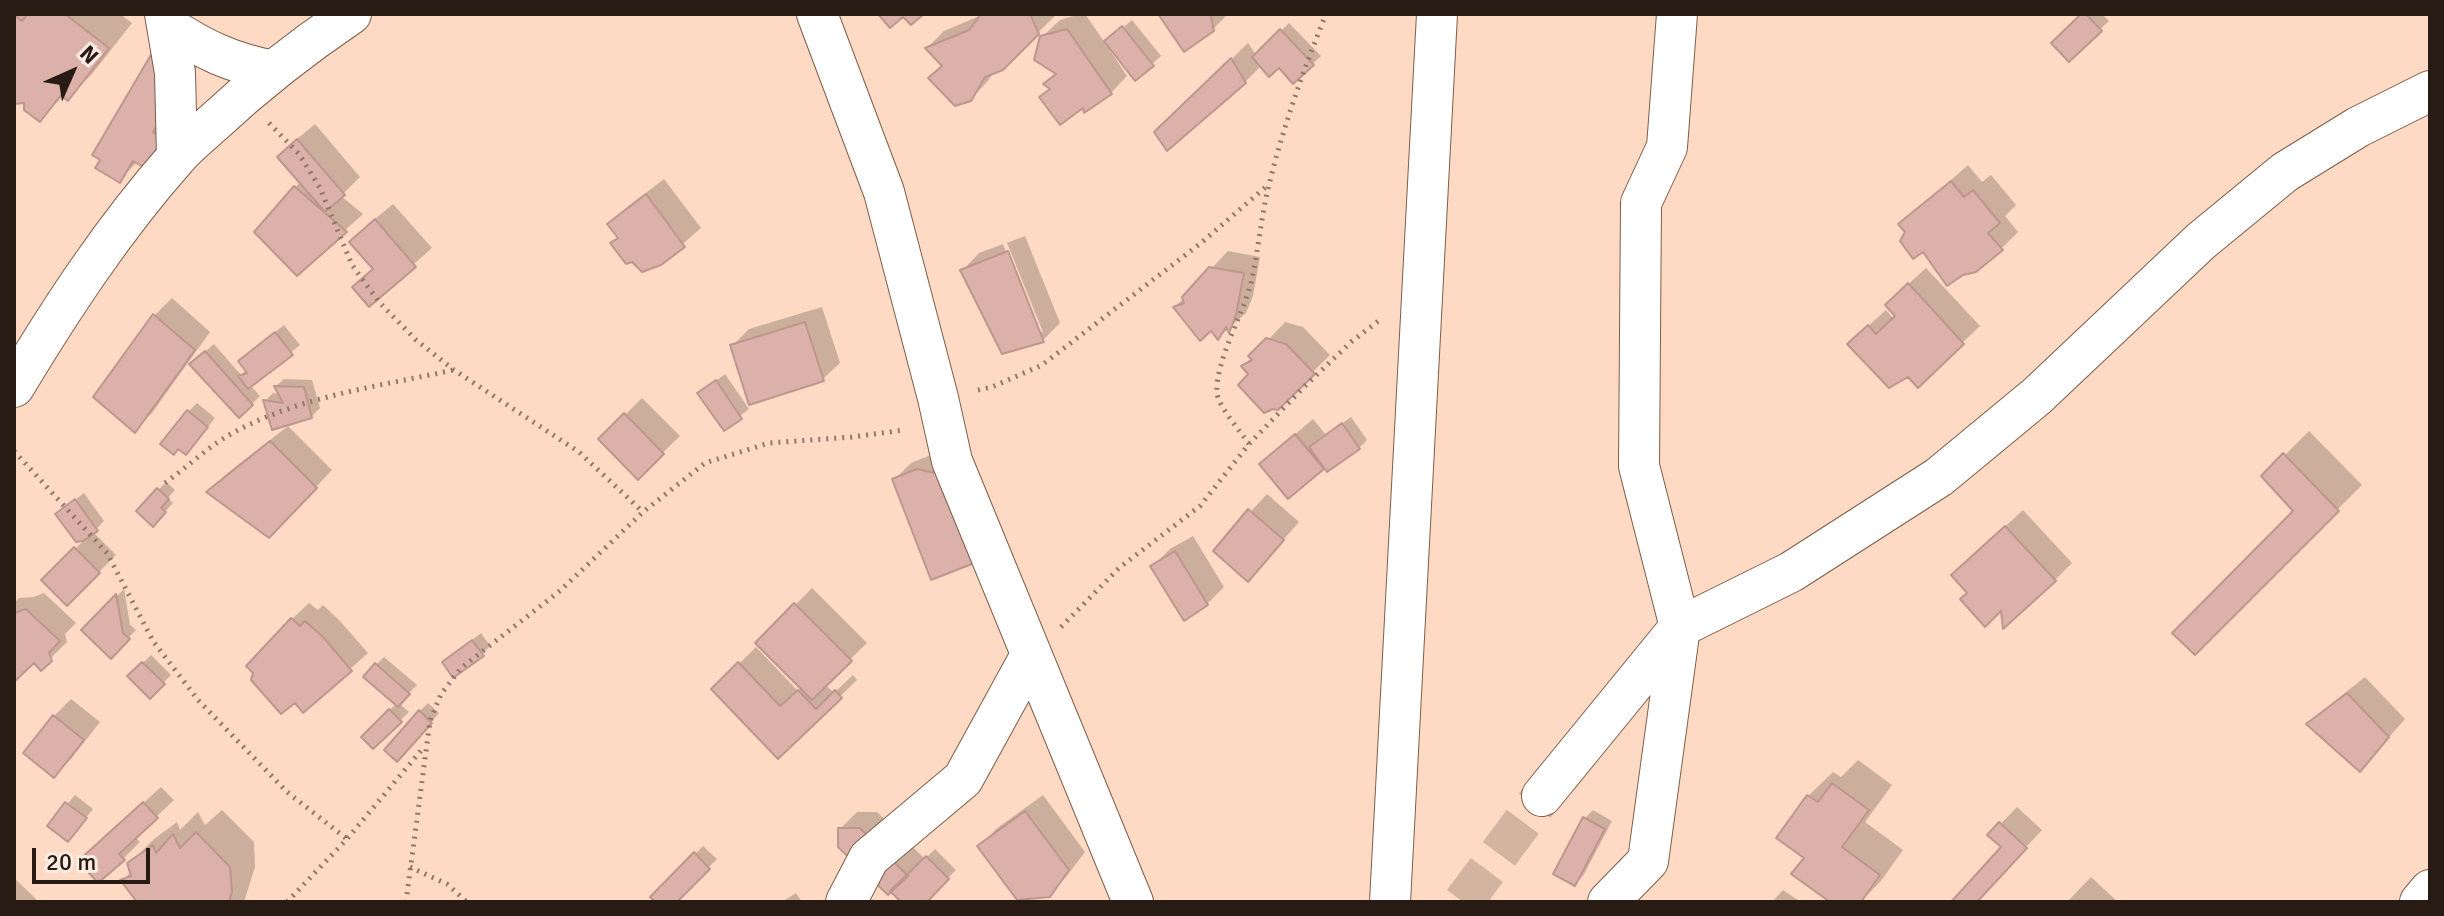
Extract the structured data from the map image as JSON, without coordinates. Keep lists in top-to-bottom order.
{
  "scale_bar": "20 m",
  "north": "top right"
}
